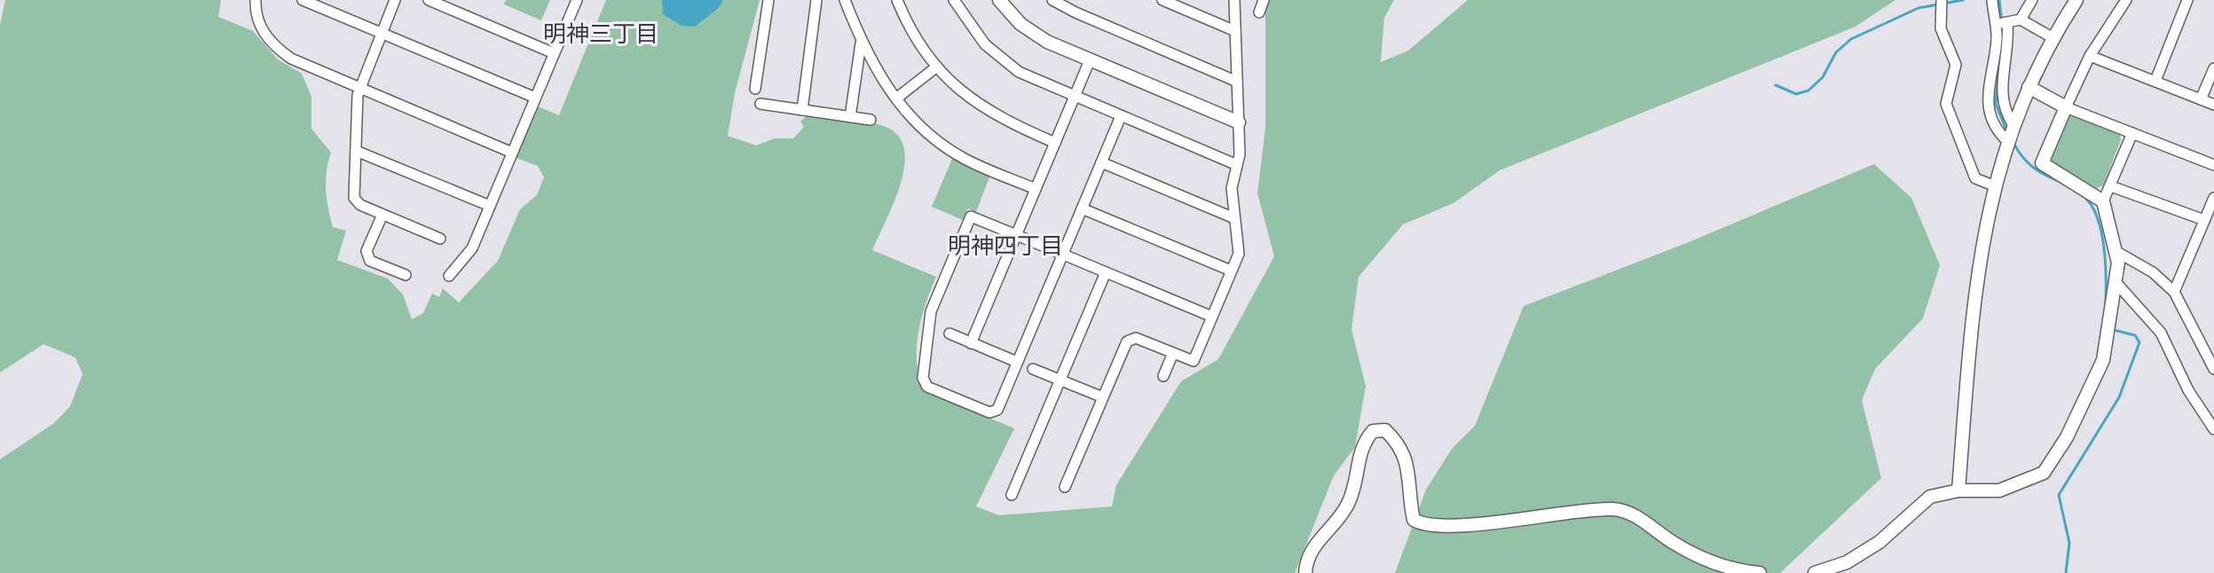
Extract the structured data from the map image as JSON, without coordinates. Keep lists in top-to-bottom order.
{
  "districts": ["明神三丁目", "明神四丁目"]
}
